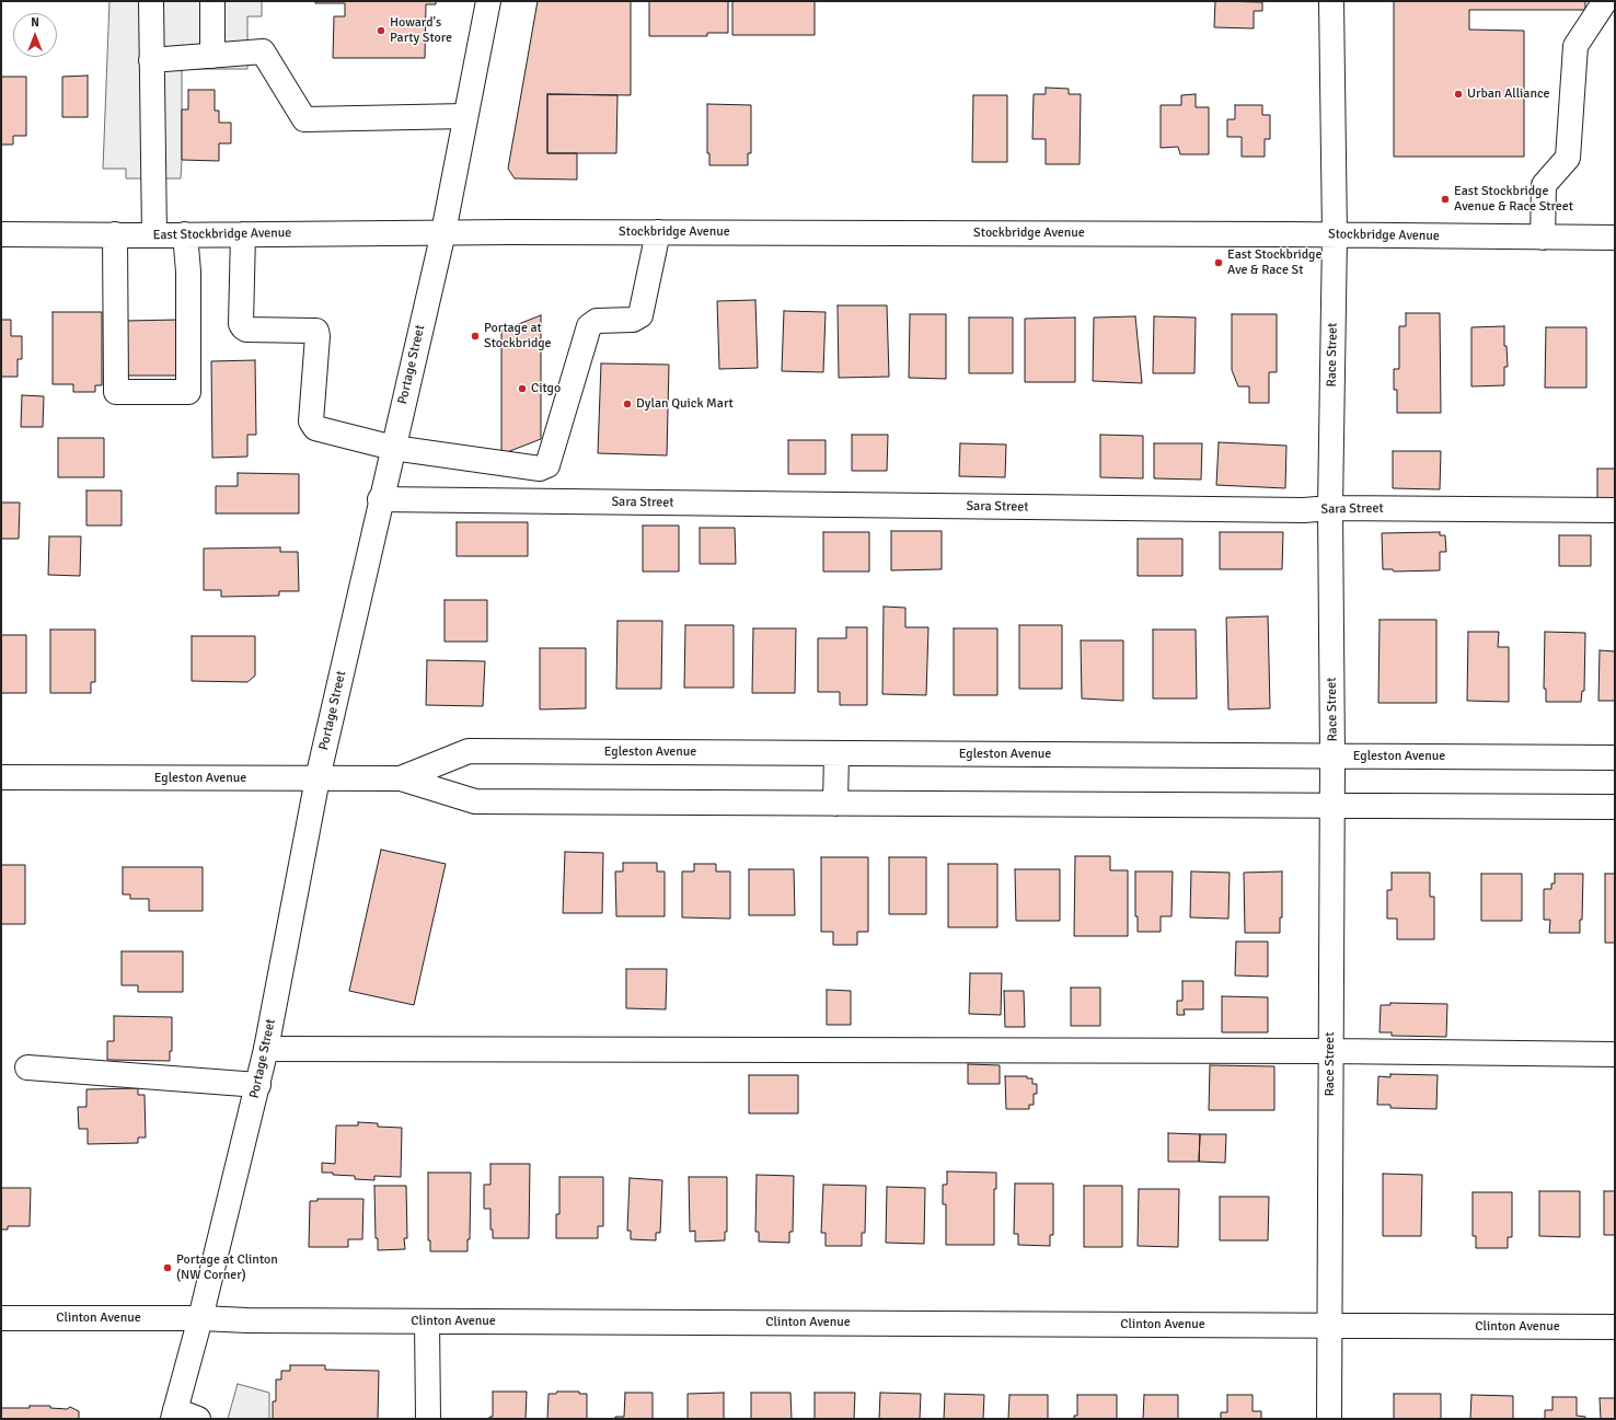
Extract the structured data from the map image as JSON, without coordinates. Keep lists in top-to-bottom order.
{
  "streets": {
    "street": [
      "Stockbridge Avenue",
      "East Stockbridge Avenue",
      "Race Street",
      "Portage Street",
      "Sara Street",
      "Egleston Avenue",
      "Clinton Avenue"
    ]
  },
  "crossings": [
    ["Stockbridge Avenue", "East Stockbridge Avenue"],
    ["Stockbridge Avenue", "Race Street"],
    ["Stockbridge Avenue", "Portage Street"],
    ["East Stockbridge Avenue", "Portage Street"],
    ["Race Street", "Sara Street"],
    ["Race Street", "Egleston Avenue"],
    ["Race Street", "Clinton Avenue"],
    ["Portage Street", "Sara Street"],
    ["Portage Street", "Egleston Avenue"],
    ["Portage Street", "Clinton Avenue"]
  ],
  "places": [
    "Howard's Party Store",
    "Urban Alliance",
    "East Stockbridge Avenue & Race Street",
    "East Stockbridge Ave & Race St",
    "Portage at Stockbridge",
    "Citgo",
    "Dylan Quick Mart",
    "Portage at Clinton (NW Corner)"
  ],
  "north": "top"
}
